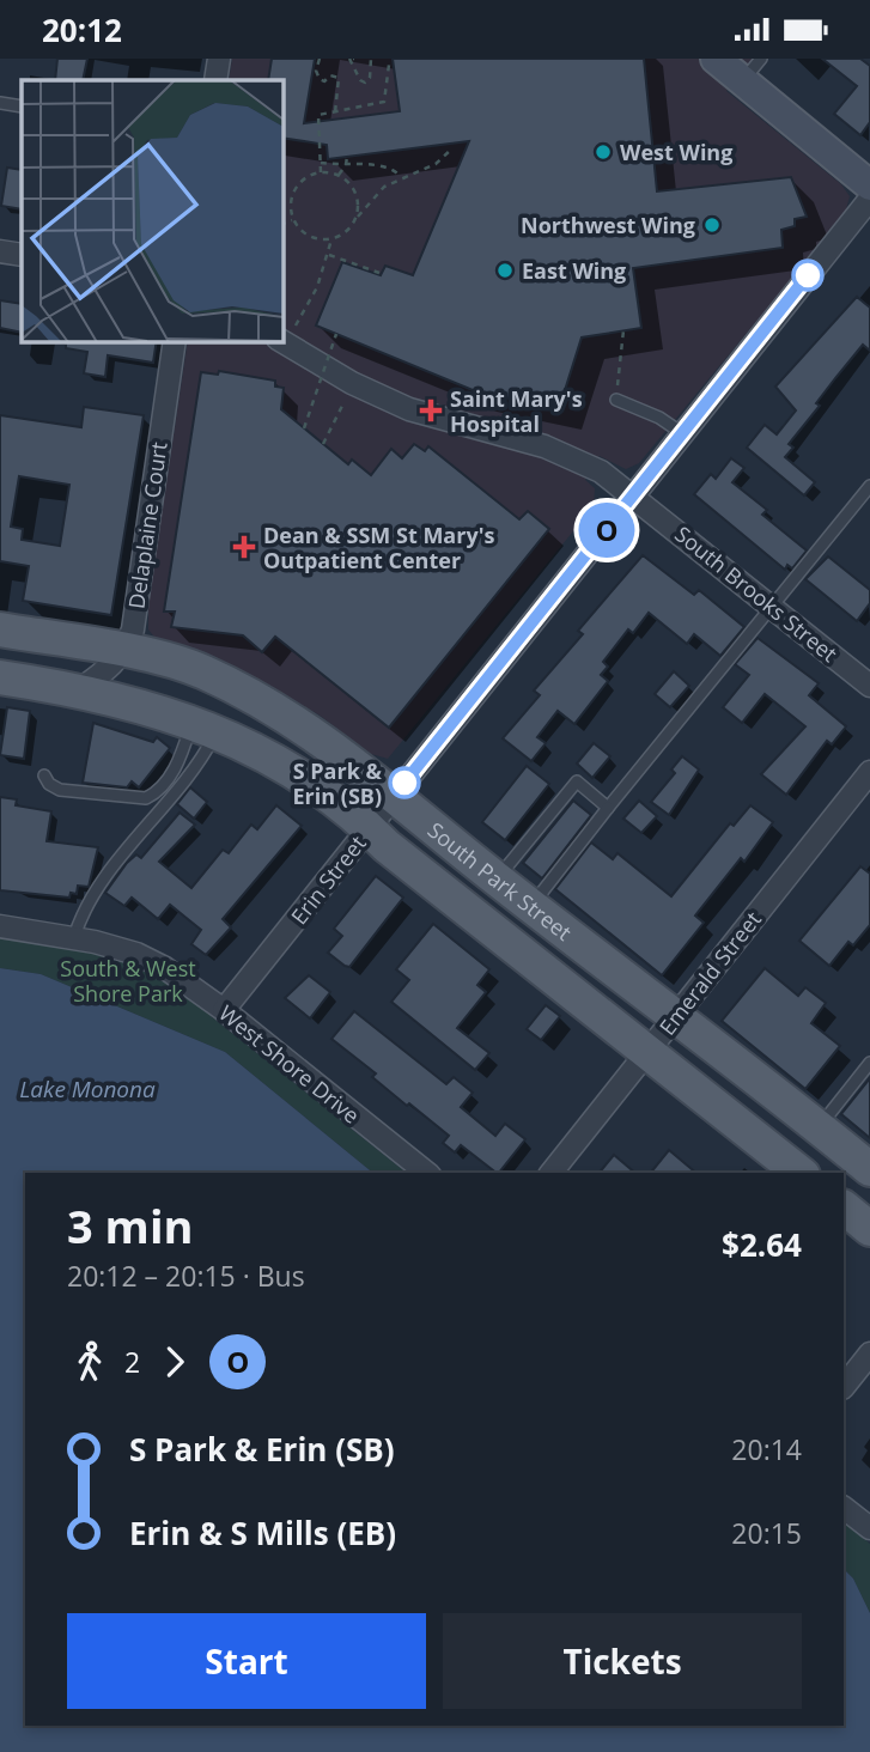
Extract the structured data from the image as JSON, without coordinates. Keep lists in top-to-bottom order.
{
  "streets": {
    "main road": ["South Park Street"],
    "street": [
      "Delaplaine Court",
      "South Brooks Street",
      "Erin Street",
      "Emerald Street",
      "West Shore Drive"
    ]
  },
  "crossings": [
    ["Delaplaine Court", "South Park Street"],
    ["South Brooks Street", "Erin Street"],
    ["Erin Street", "South Park Street"],
    ["Erin Street", "West Shore Drive"],
    ["South Park Street", "Emerald Street"]
  ],
  "water": ["Lake Monona"],
  "parks": ["South & West Shore Park"],
  "places": {
    "other": [
      "West Wing",
      "Northwest Wing",
      "East Wing",
      "S Park & Erin (SB)"
    ],
    "health": ["Saint Mary's Hospital", "Dean & SSM St Mary's Outpatient Center"]
  },
  "lines": ["bus line O"],
  "page": {
    "status": "20:12",
    "on_map": "O",
    "heading": ["3 min", "20:12 – 20:15 · Bus", "$2.64"],
    "legs": ["2", "O"],
    "list": [
      {
        "name": "S Park & Erin (SB)",
        "value": "20:14"
      },
      {
        "name": "Erin & S Mills (EB)",
        "value": "20:15"
      }
    ],
    "buttons": ["Start", "Tickets"]
  }
}
